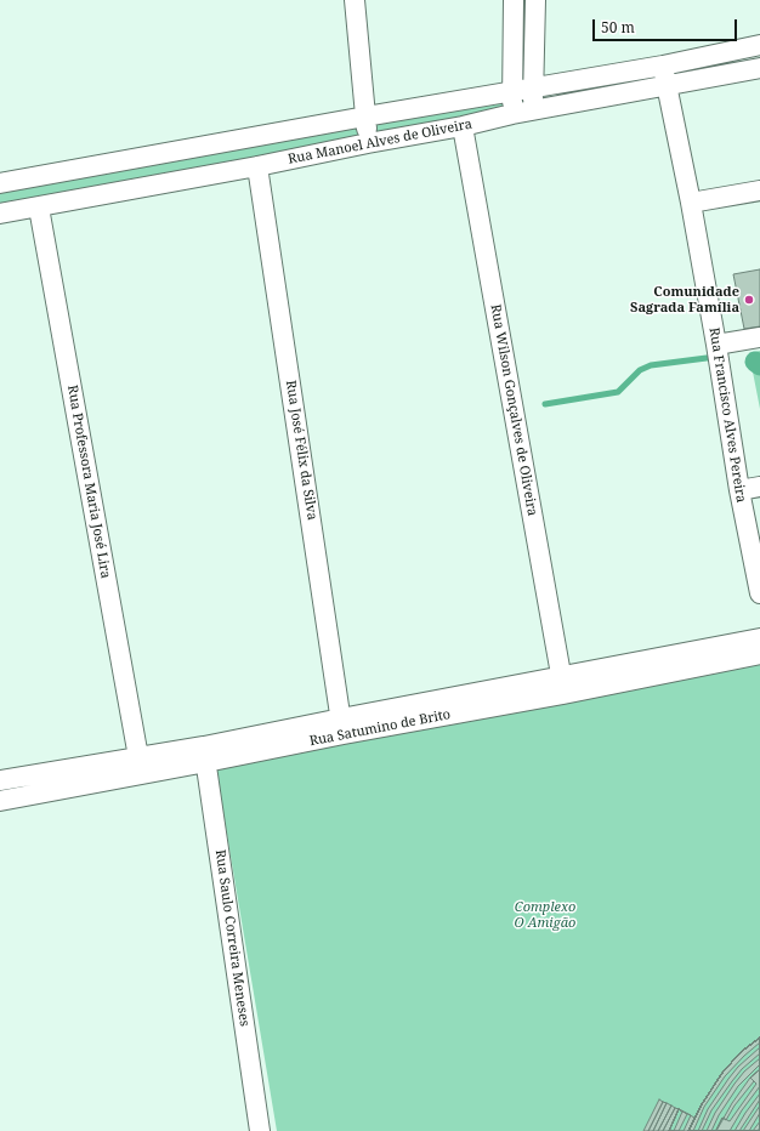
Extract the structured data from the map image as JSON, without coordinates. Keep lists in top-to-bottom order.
{
  "streets": {
    "street": [
      "Rua Manoel Alves de Oliveira",
      "Rua Wilson Gonçalves de Oliveira",
      "Rua Francisco Alves Pereira",
      "Rua José Félix da Silva",
      "Rua Professora Maria José Lira",
      "Rua Satumino de Brito",
      "Rua Saulo Correira Meneses"
    ]
  },
  "crossings": [
    ["Rua Manoel Alves de Oliveira", "Rua Wilson Gonçalves de Oliveira"],
    ["Rua Manoel Alves de Oliveira", "Rua Francisco Alves Pereira"],
    ["Rua Manoel Alves de Oliveira", "Rua José Félix da Silva"],
    ["Rua Manoel Alves de Oliveira", "Rua Professora Maria José Lira"],
    ["Rua Wilson Gonçalves de Oliveira", "Rua Satumino de Brito"],
    ["Rua José Félix da Silva", "Rua Satumino de Brito"],
    ["Rua Professora Maria José Lira", "Rua Satumino de Brito"],
    ["Rua Satumino de Brito", "Rua Saulo Correira Meneses"]
  ],
  "parks": ["Complexo O Amigão"],
  "places": ["Comunidade Sagrada Família"],
  "scale_bar": "50 m"
}
